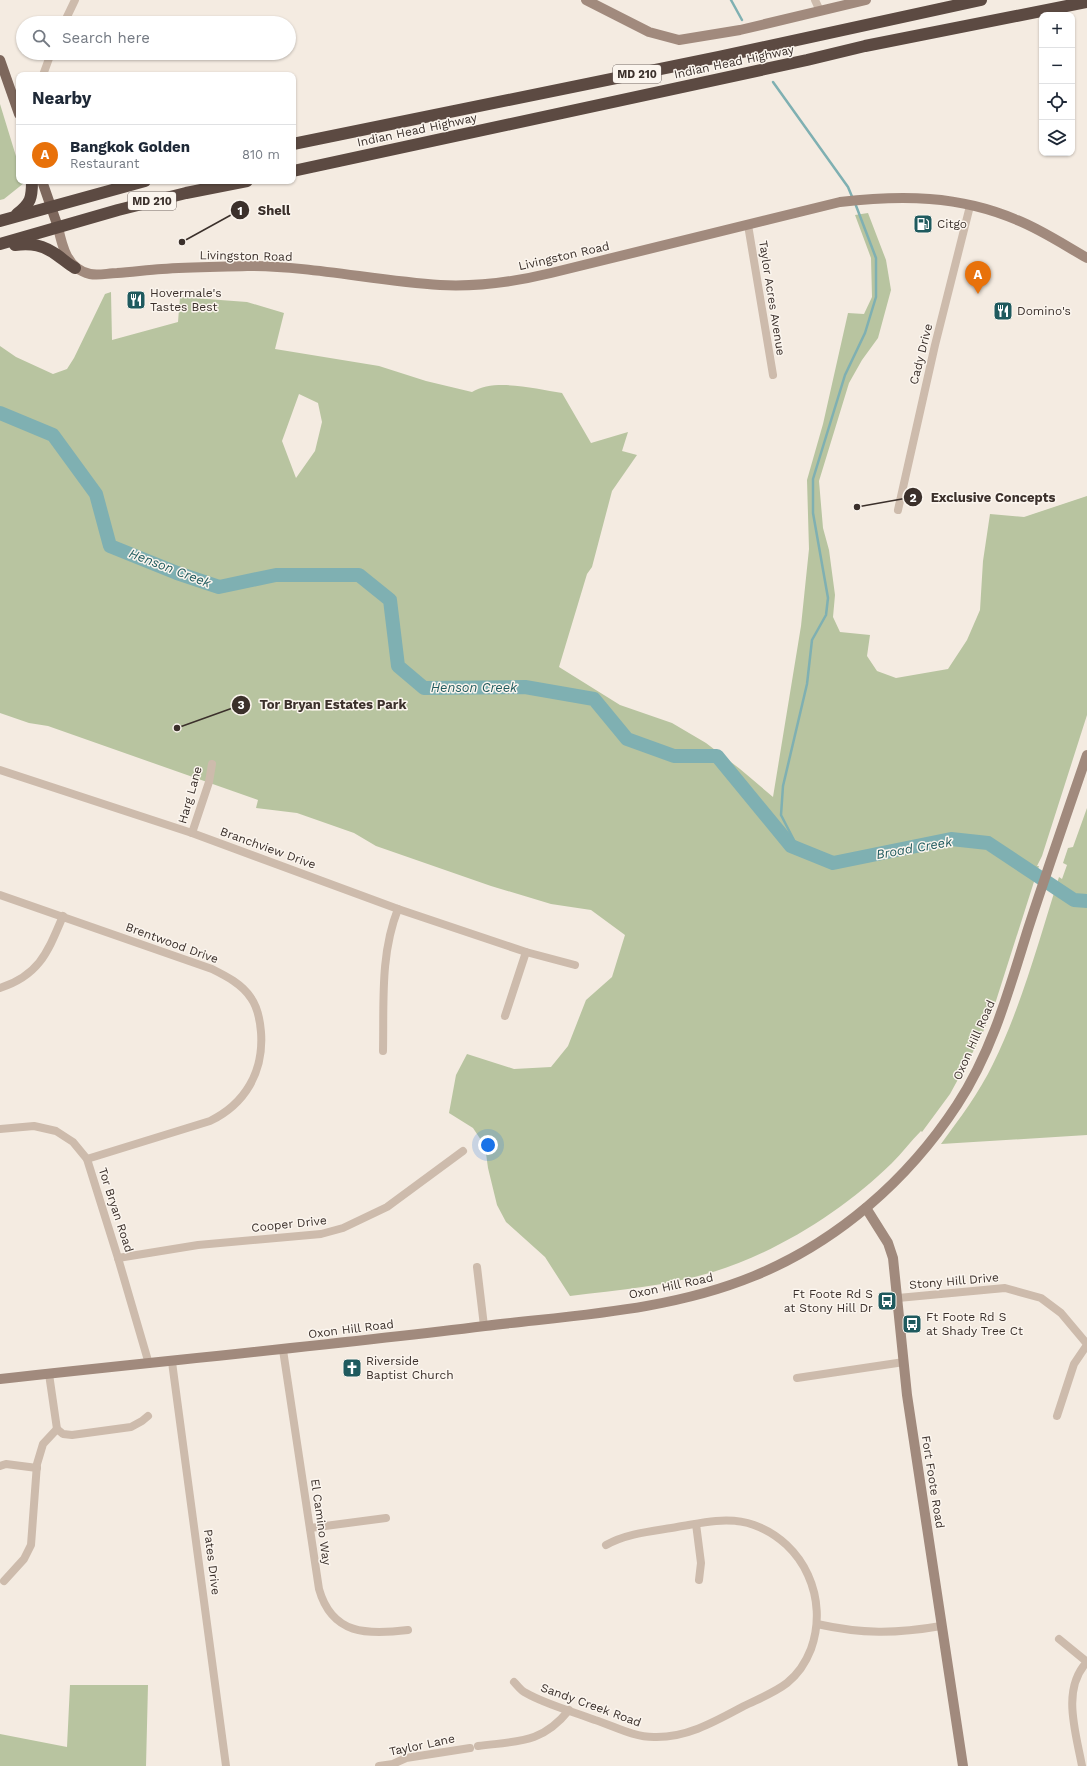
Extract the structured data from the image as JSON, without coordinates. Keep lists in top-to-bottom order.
{
  "streets": {
    "highway": ["Indian Head Highway", "MD 210"],
    "main road": ["Livingston Road", "Oxon Hill Road", "Fort Foote Road"],
    "street": [
      "Taylor Acres Avenue",
      "Cady Drive",
      "Harg Lane",
      "Branchview Drive",
      "Brentwood Drive",
      "Tor Bryan Road",
      "Cooper Drive",
      "Stony Hill Drive",
      "El Camino Way",
      "Pates Drive",
      "Sandy Creek Road",
      "Taylor Lane"
    ]
  },
  "crossings": [
    ["Livingston Road", "Taylor Acres Avenue"],
    ["Livingston Road", "Cady Drive"],
    ["Harg Lane", "Branchview Drive"],
    ["Brentwood Drive", "Tor Bryan Road"],
    ["Oxon Hill Road", "Tor Bryan Road"],
    ["Oxon Hill Road", "Fort Foote Road"],
    ["Oxon Hill Road", "El Camino Way"],
    ["Oxon Hill Road", "Pates Drive"],
    ["Tor Bryan Road", "Cooper Drive"],
    ["Stony Hill Drive", "Fort Foote Road"],
    ["Sandy Creek Road", "Taylor Lane"]
  ],
  "water": ["Henson Creek", "Broad Creek"],
  "places": {
    "fuel station": ["Citgo"],
    "other": ["Shell", "Exclusive Concepts", "Tor Bryan Estates Park"],
    "restaurant": ["Hovermale's Tastes Best", "Domino's"],
    "bus stop": ["Ft Foote Rd S at Stony Hill Dr", "Ft Foote Rd S at Shady Tree Ct"],
    "church": ["Riverside Baptist Church"]
  },
  "page": {
    "map_buttons": ["+", "−"],
    "search": "Search here",
    "heading": "Nearby",
    "list": [
      {
        "mark": "A",
        "name": "Bangkok Golden",
        "note": "Restaurant",
        "value": "810 m"
      }
    ],
    "pins": "A"
  }
}
